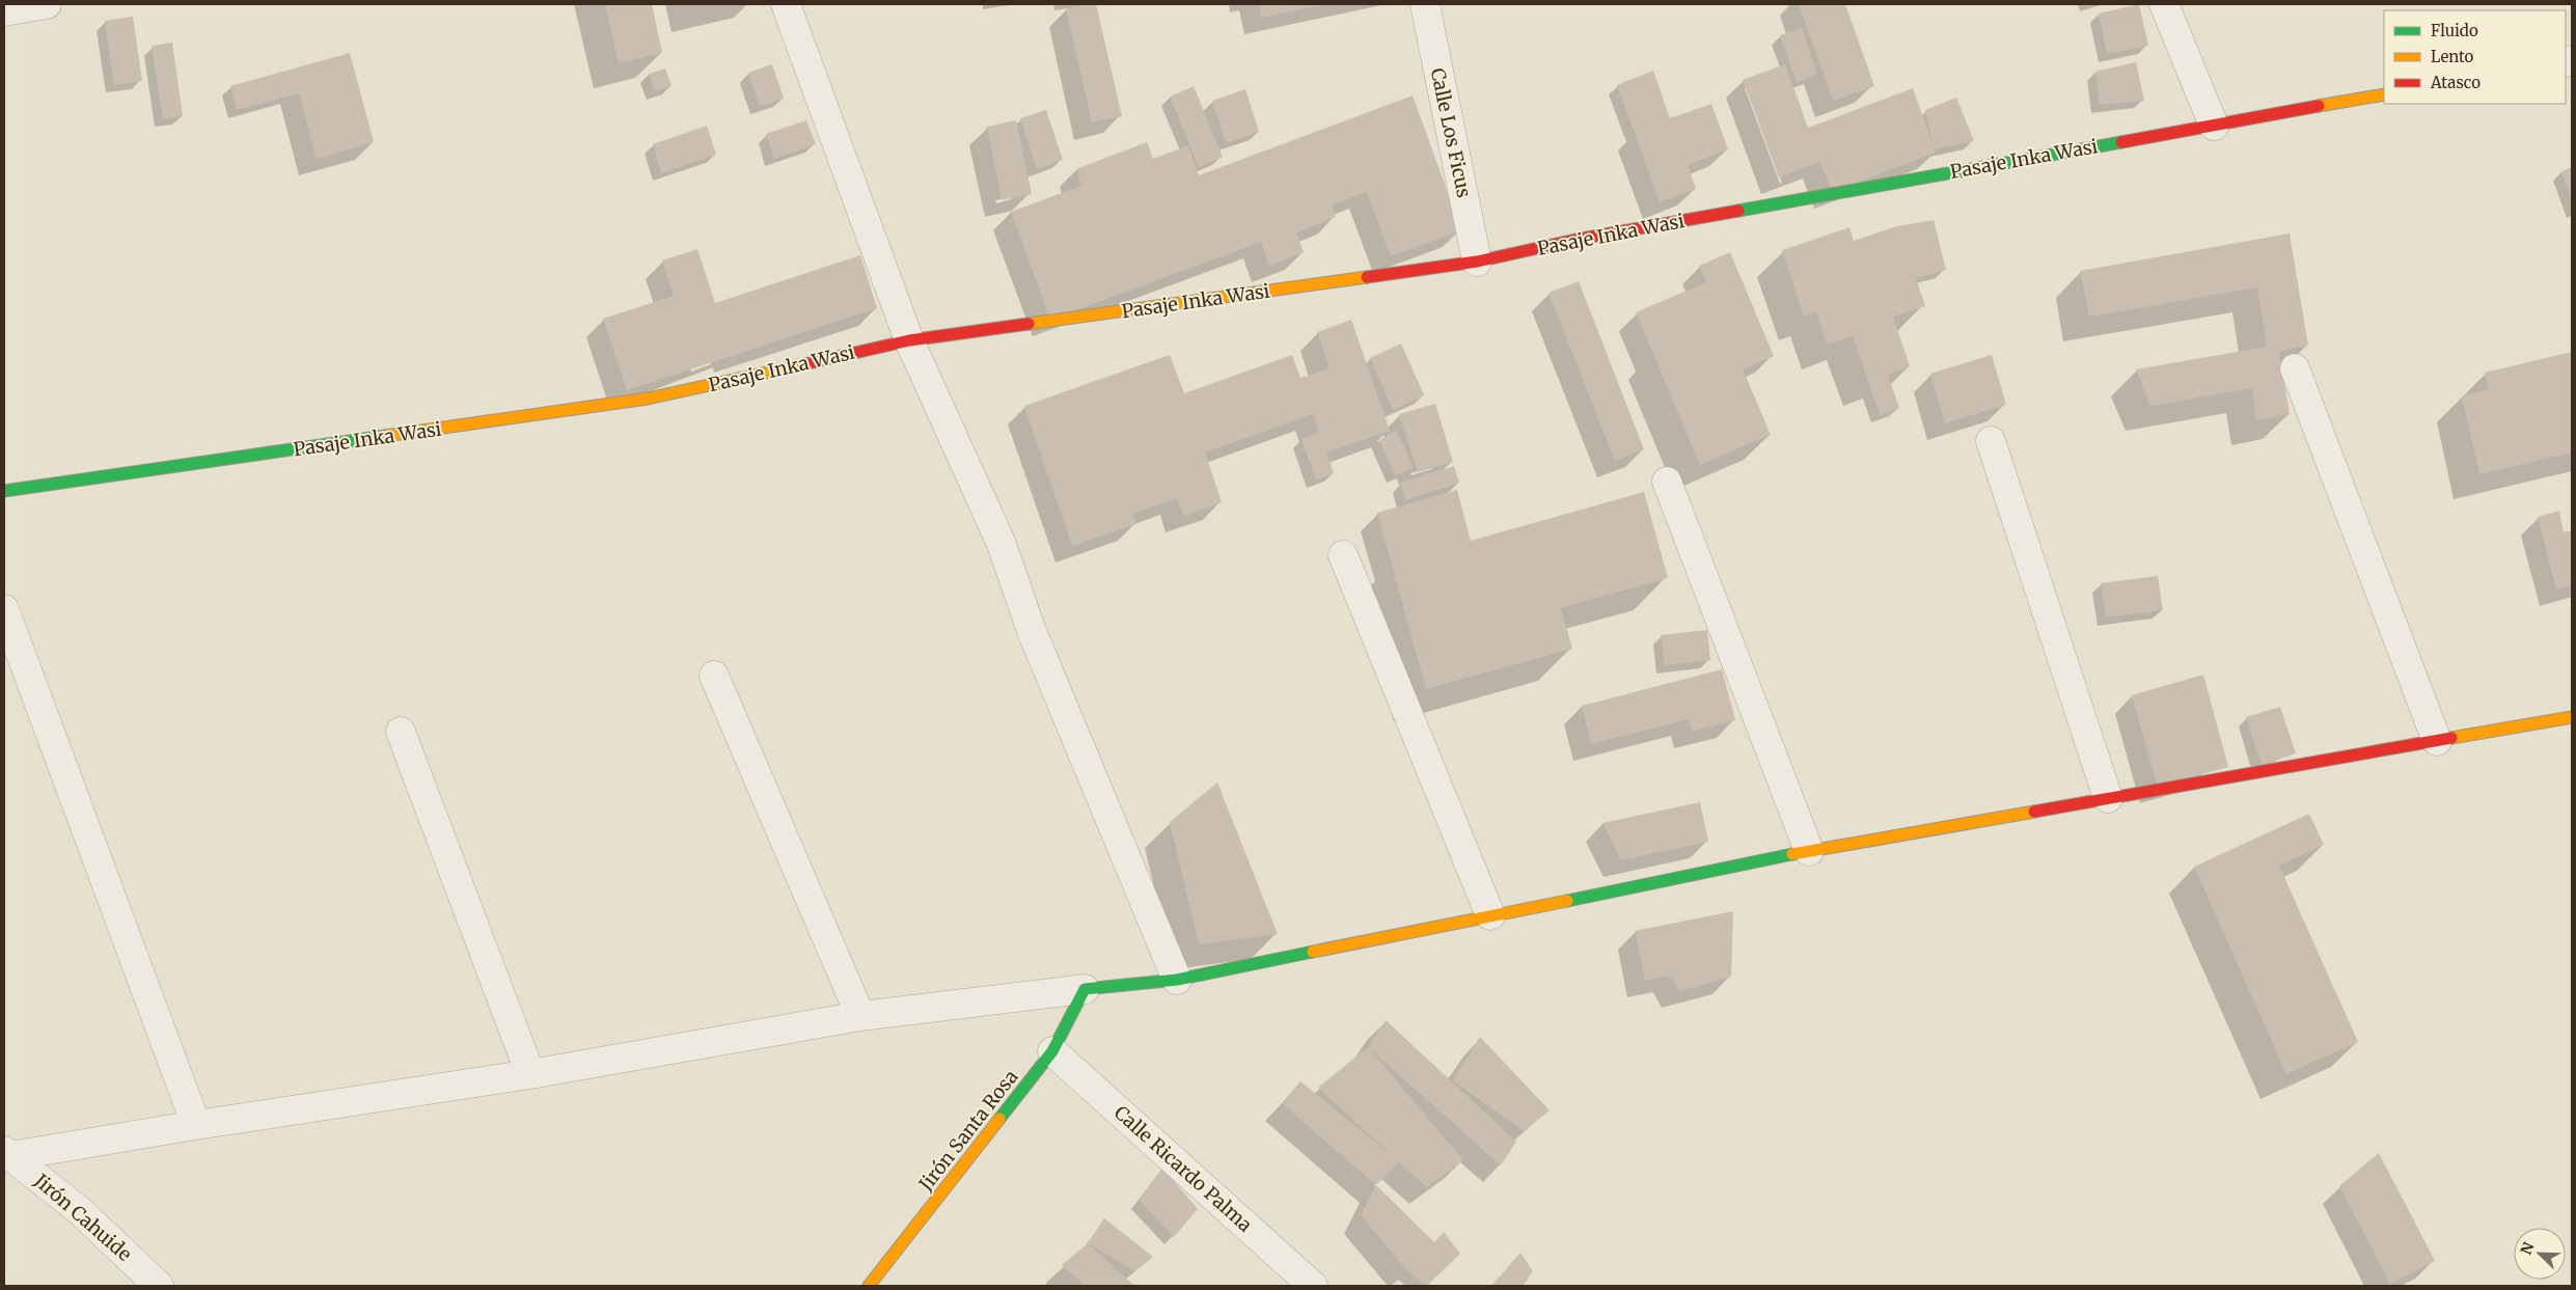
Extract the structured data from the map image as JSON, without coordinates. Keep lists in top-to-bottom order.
{
  "streets": {
    "street": [
      "Calle Los Ficus",
      "Pasaje Inka Wasi",
      "Jirón Santa Rosa",
      "Calle Ricardo Palma",
      "Jirón Cahuide"
    ]
  },
  "crossings": [
    ["Calle Los Ficus", "Pasaje Inka Wasi"],
    ["Jirón Santa Rosa", "Calle Ricardo Palma"]
  ],
  "legend": ["Fluido", "Lento", "Atasco"],
  "north": "top left"
}
